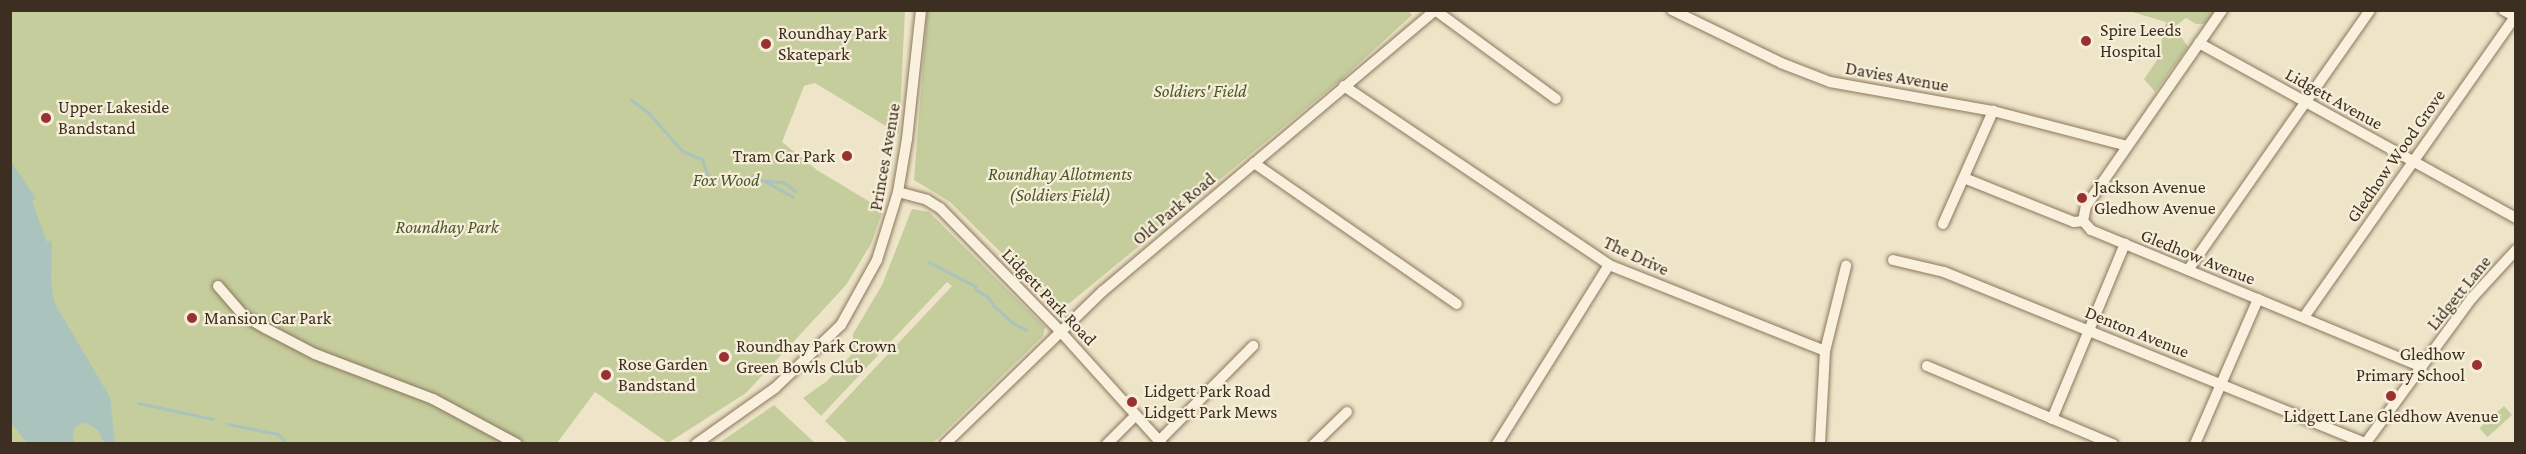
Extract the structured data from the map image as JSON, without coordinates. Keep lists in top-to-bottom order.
{
  "streets": {
    "street": [
      "Davies Avenue",
      "Lidgett Avenue",
      "Gledhow Wood Grove",
      "Princes Avenue",
      "Old Park Road",
      "The Drive",
      "Gledhow Avenue",
      "Lidgett Lane",
      "Lidgett Park Road",
      "Denton Avenue"
    ]
  },
  "crossings": [
    ["Lidgett Avenue", "Gledhow Wood Grove"],
    ["Gledhow Wood Grove", "Gledhow Avenue"],
    ["Princes Avenue", "Lidgett Park Road"],
    ["Old Park Road", "The Drive"],
    ["Old Park Road", "Lidgett Park Road"],
    ["Gledhow Avenue", "Lidgett Lane"],
    ["Lidgett Lane", "Denton Avenue"]
  ],
  "parks": [
    "Soldiers' Field",
    "Roundhay Allotments (Soldiers Field)",
    "Fox Wood",
    "Roundhay Park"
  ],
  "places": [
    "Spire Leeds Hospital",
    "Roundhay Park Skatepark",
    "Upper Lakeside Bandstand",
    "Tram Car Park",
    "Jackson Avenue Gledhow Avenue",
    "Mansion Car Park",
    "Roundhay Park Crown Green Bowls Club",
    "Gledhow Primary School",
    "Rose Garden Bandstand",
    "Lidgett Lane Gledhow Avenue",
    "Lidgett Park Road Lidgett Park Mews"
  ]
}
